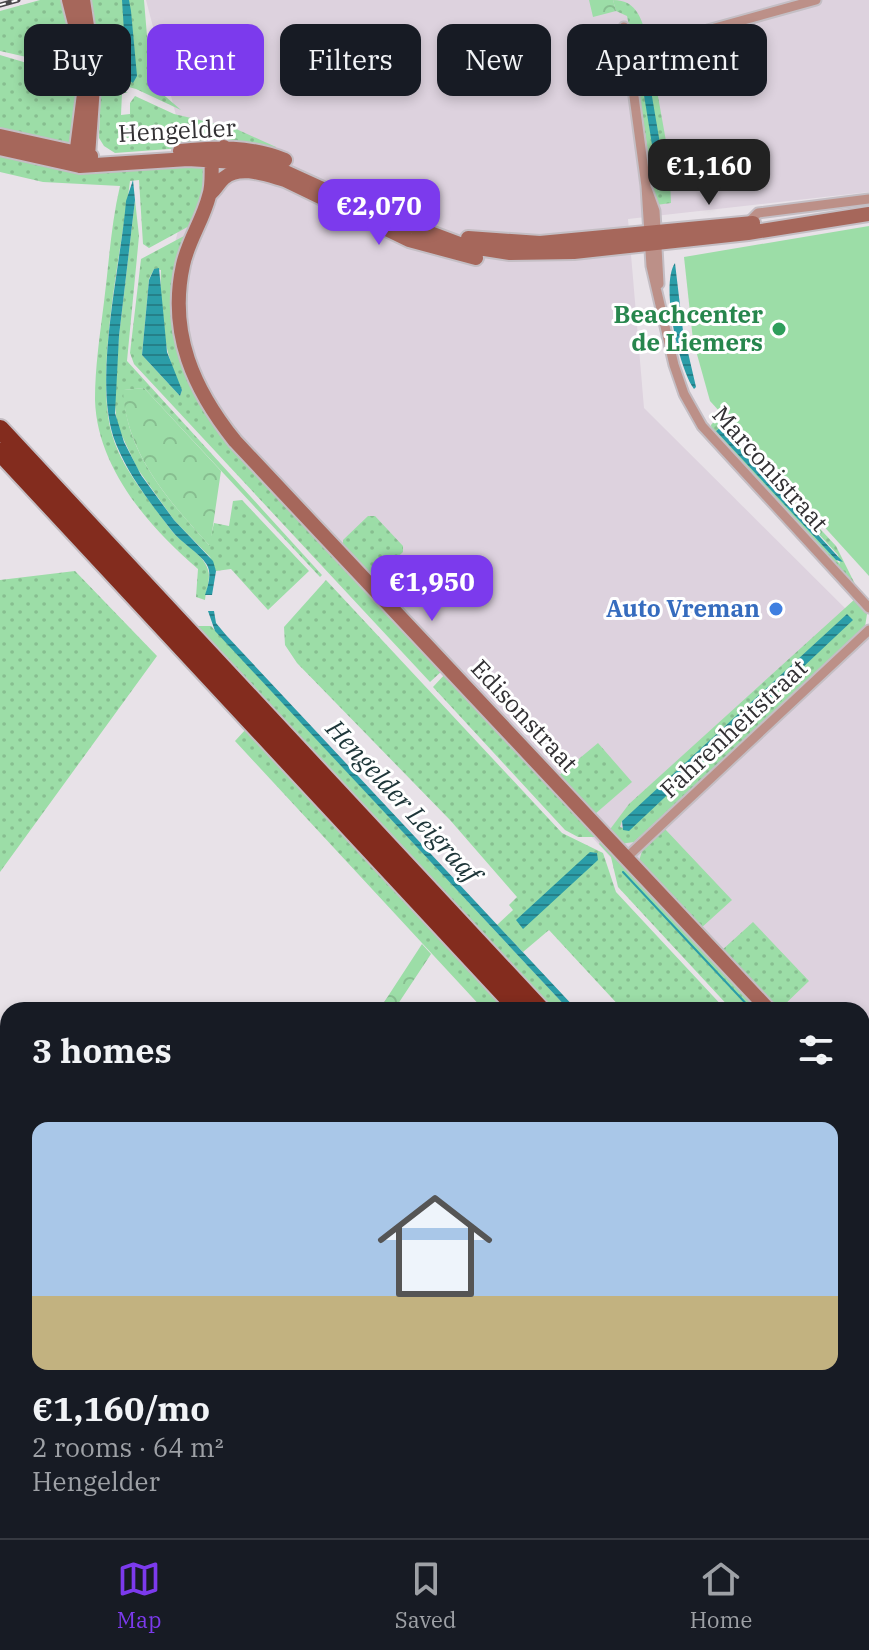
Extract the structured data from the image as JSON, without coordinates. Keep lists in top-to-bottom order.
{
  "streets": {
    "street": [
      "Hengelder",
      "Marconistraat",
      "Edisonstraat",
      "Fahrenheitstraat"
    ]
  },
  "crossings": [
    ["Hengelder", "Marconistraat"],
    ["Hengelder", "Edisonstraat"],
    ["Edisonstraat", "Fahrenheitstraat"]
  ],
  "water": ["Hengelder Leigraaf"],
  "places": ["Beachcenter de Liemers", "Auto Vreman"],
  "page": {
    "chip": [
      "Buy",
      "Rent",
      "Filters",
      "New",
      "Apartment"
    ],
    "price": ["€1,160", "€2,070", "€1,950"],
    "heading": "3 homes",
    "list": [
      {
        "name": "€1,160/mo",
        "note": "2 rooms · 64 m² · Hengelder"
      }
    ],
    "tabs": ["Map", "Saved", "Home"]
  }
}
